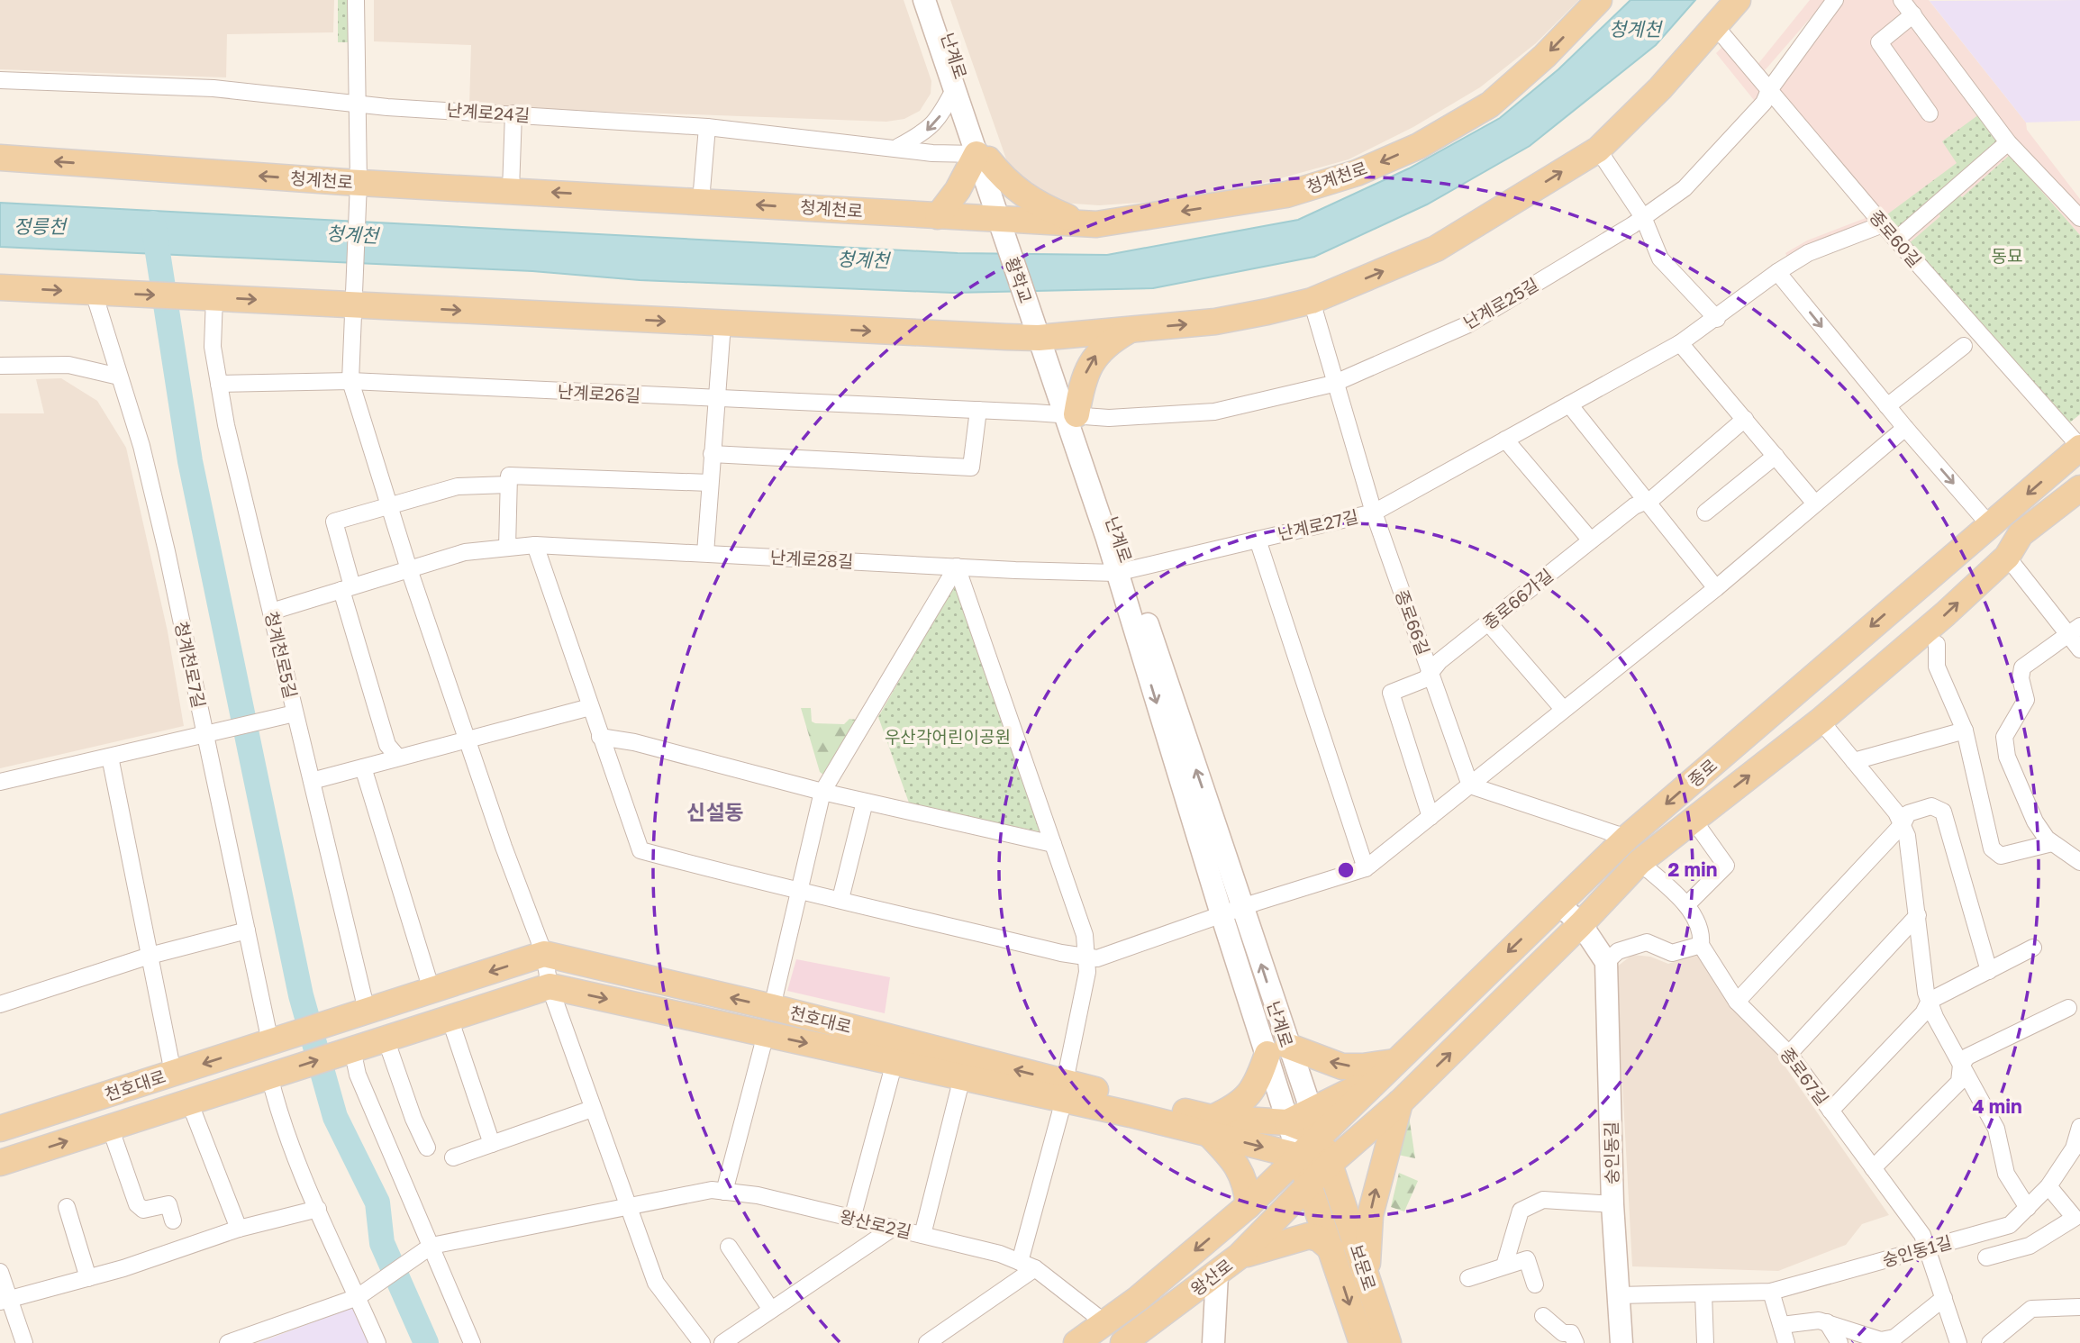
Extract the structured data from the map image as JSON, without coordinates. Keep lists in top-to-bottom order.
{
  "streets": {
    "main road": [
      "난계로",
      "청계천로",
      "황학교",
      "종로",
      "천호대로",
      "숭인동길",
      "보문로",
      "왕산로"
    ],
    "street": [
      "난계로24길",
      "종로60길",
      "난계로25길",
      "난계로26길",
      "난계로27길",
      "난계로28길",
      "종로66가길",
      "종로66길",
      "청계천로5길",
      "청계천로7길",
      "종로67길",
      "왕산로2길",
      "숭인동1길"
    ]
  },
  "crossings": [
    ["난계로", "난계로24길"],
    ["난계로", "청계천로"],
    ["난계로", "황학교"],
    ["난계로", "난계로25길"],
    ["난계로", "난계로26길"],
    ["난계로", "난계로27길"],
    ["난계로", "난계로28길"],
    ["난계로", "종로"],
    ["난계로", "보문로"],
    ["난계로", "왕산로"],
    ["청계천로", "황학교"],
    ["종로60길", "난계로25길"],
    ["종로60길", "난계로27길"],
    ["종로60길", "종로"],
    ["난계로25길", "난계로26길"],
    ["난계로25길", "종로66길"],
    ["난계로26길", "청계천로5길"],
    ["난계로27길", "난계로28길"],
    ["난계로27길", "종로66길"],
    ["난계로28길", "청계천로5길"],
    ["종로66가길", "종로66길"],
    ["청계천로5길", "천호대로"],
    ["청계천로7길", "천호대로"],
    ["종로", "종로67길"],
    ["종로", "보문로"],
    ["종로", "왕산로"],
    ["천호대로", "왕산로2길"],
    ["종로67길", "숭인동1길"],
    ["숭인동길", "숭인동1길"],
    ["왕산로2길", "왕산로"],
    ["보문로", "왕산로"]
  ],
  "districts": ["신설동"],
  "water": ["청계천", "정릉천"],
  "parks": ["동묘", "우산각어린이공원"],
  "rings": ["2 min", "4 min"]
}
